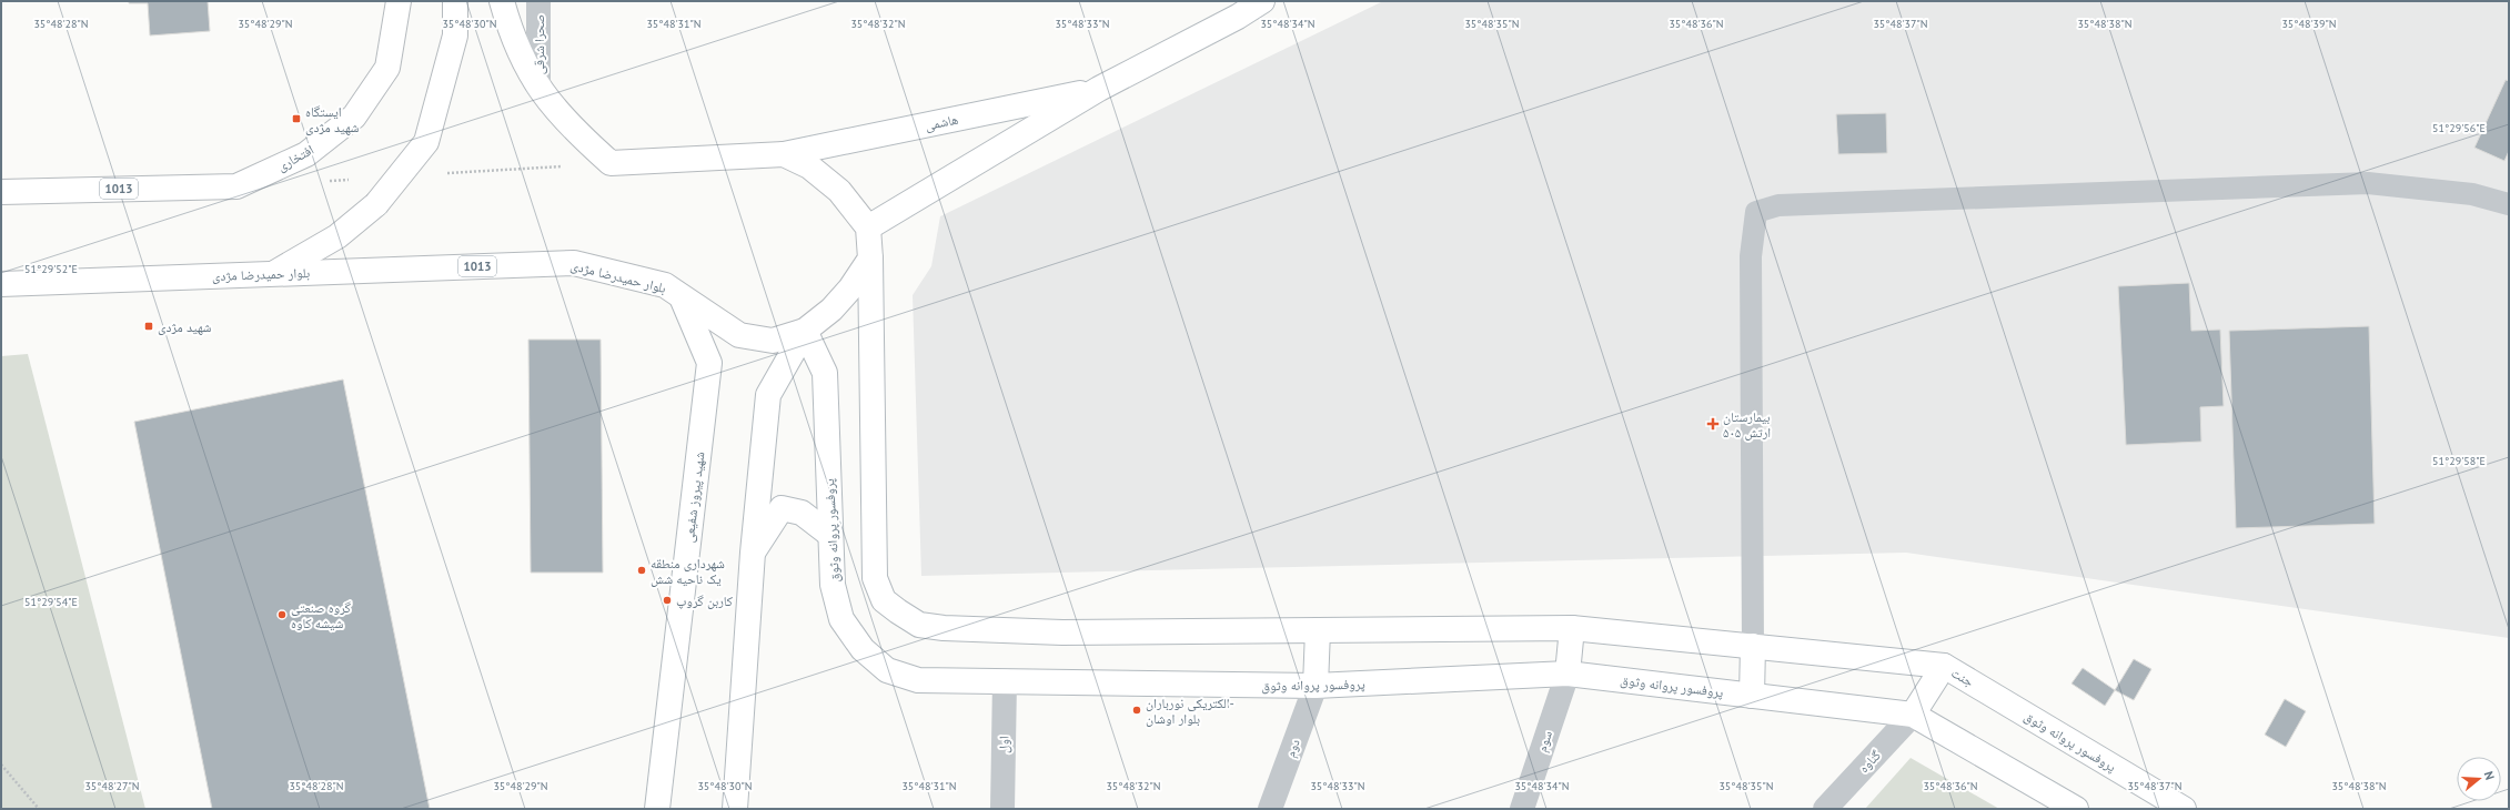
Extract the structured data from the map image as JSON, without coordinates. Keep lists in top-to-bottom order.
{
  "streets": {
    "main road": [
      "هاشمی",
      "افتخاری",
      "1013",
      "بلوار حمیدرضا مژدی",
      "شهید پیروز شفیعی",
      "پروفسور پروانه وثوق",
      "جنت"
    ],
    "street": [
      "صحرا شرقی",
      "سوم",
      "اول",
      "دوم",
      "گناوه"
    ]
  },
  "crossings": [
    ["بلوار حمیدرضا مژدی", "شهید پیروز شفیعی"],
    ["بلوار حمیدرضا مژدی", "پروفسور پروانه وثوق"],
    ["پروفسور پروانه وثوق", "جنت"],
    ["پروفسور پروانه وثوق", "سوم"],
    ["پروفسور پروانه وثوق", "اول"],
    ["پروفسور پروانه وثوق", "دوم"],
    ["پروفسور پروانه وثوق", "گناوه"]
  ],
  "places": {
    "transit": ["ایستگاه شهید مژدی", "شهید مژدی"],
    "health": ["بیمارستان ۵۰۵ ارتش"],
    "other": [
      "شهرداری منطقه یک ناحیه شش",
      "کاربن گروپ",
      "گروه صنعتی شیشه کاوه",
      "الکتریکی نورباران- بلوار اوشان"
    ]
  },
  "north": "right",
  "coordinates": [
    "35°48'28\"N",
    "35°48'29\"N",
    "35°48'30\"N",
    "35°48'31\"N",
    "35°48'32\"N",
    "35°48'33\"N",
    "35°48'34\"N",
    "35°48'35\"N",
    "35°48'36\"N",
    "35°48'37\"N",
    "35°48'38\"N",
    "35°48'39\"N",
    "51°29'56\"E",
    "51°29'52\"E",
    "51°29'58\"E",
    "51°29'54\"E",
    "35°48'27\"N"
  ]
}
